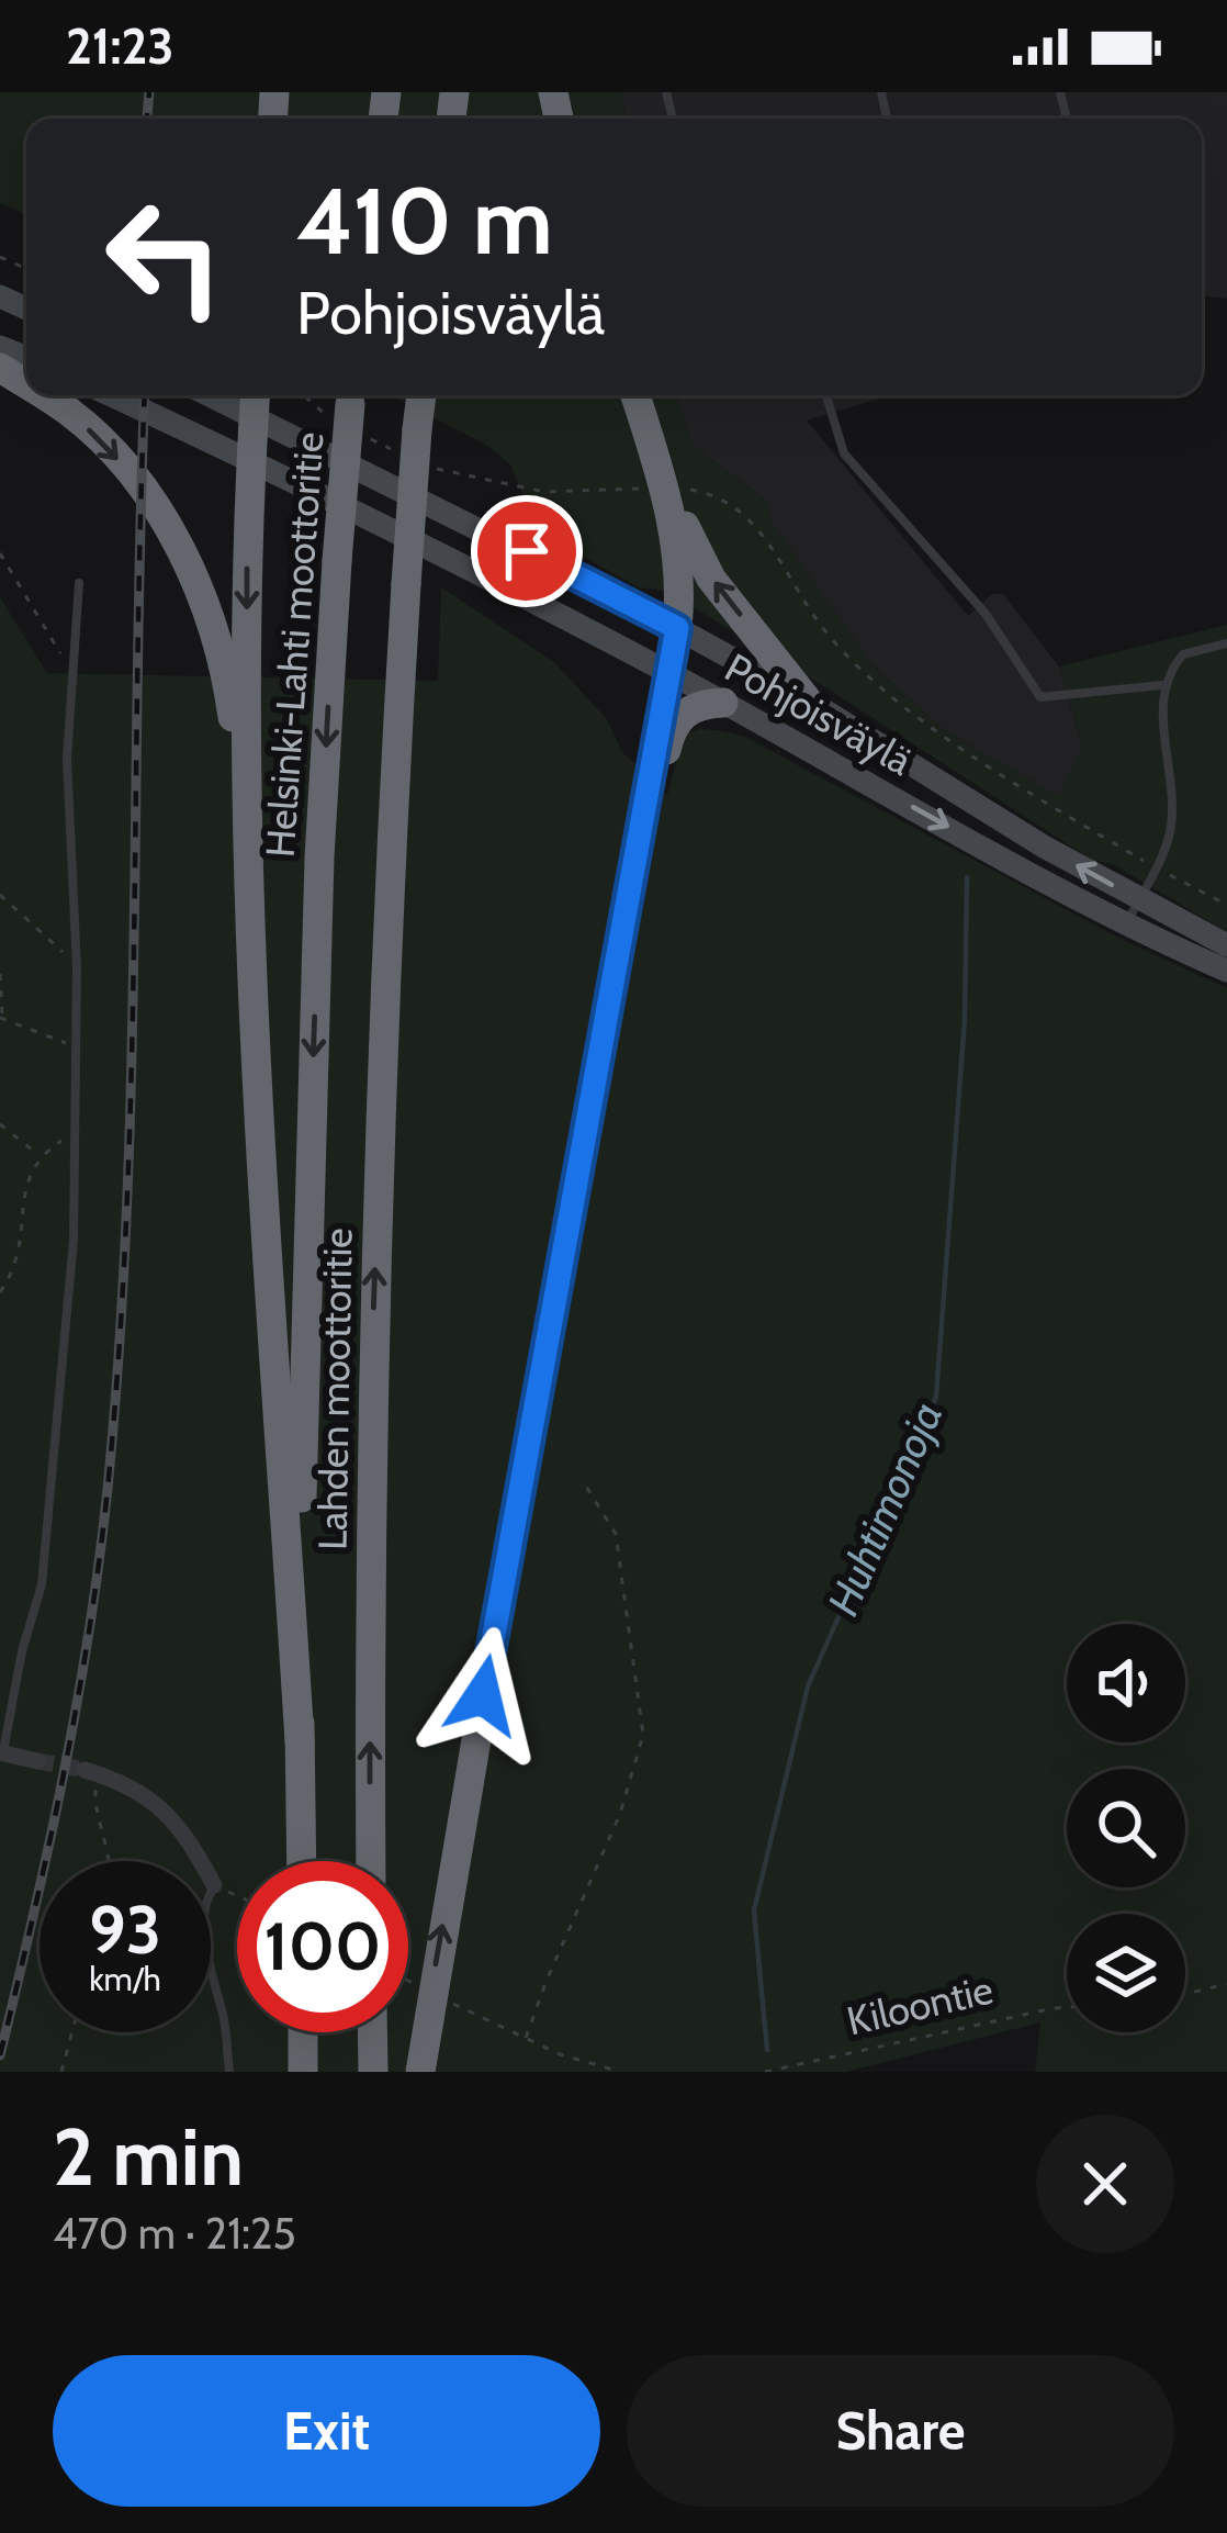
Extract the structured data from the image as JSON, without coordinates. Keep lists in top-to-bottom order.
{
  "streets": {
    "highway": ["Helsinki-Lahti moottoritie", "Lahden moottoritie"],
    "main road": ["Pohjoisväylä"],
    "path": ["Kiloontie"]
  },
  "crossings": [
    ["Helsinki-Lahti moottoritie", "Lahden moottoritie"]
  ],
  "water": ["Huhtimonoja"],
  "page": {
    "status": "21:23",
    "turn": ["410 m", "Pohjoisväylä"],
    "speed": "93 km/h",
    "limit": "100",
    "heading": ["2 min", "470 m · 21:25"],
    "buttons": ["Exit", "Share"]
  }
}
